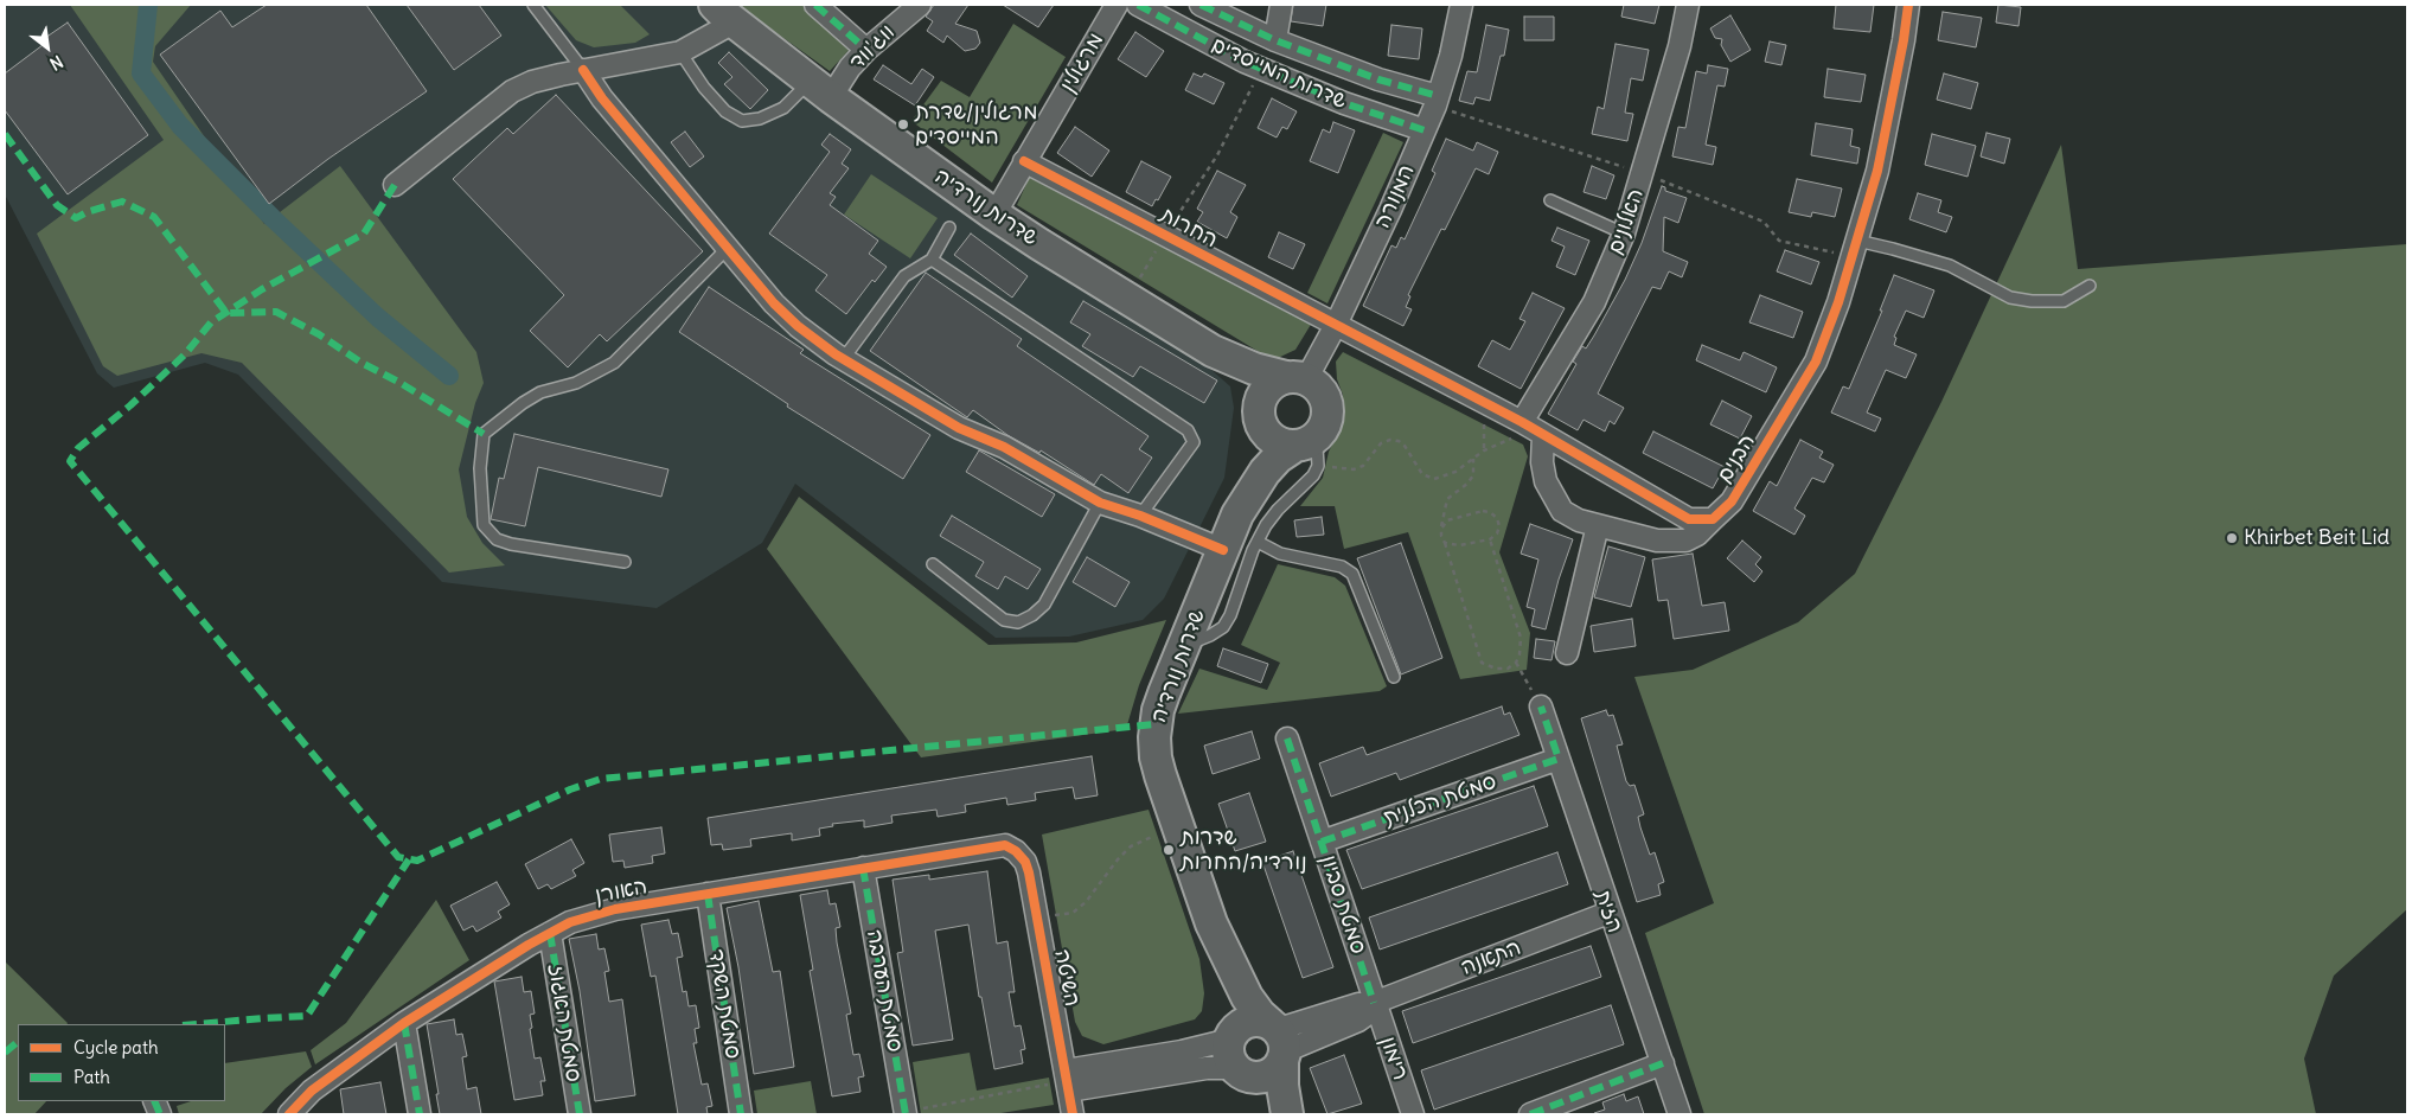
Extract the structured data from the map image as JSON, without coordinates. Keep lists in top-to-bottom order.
{
  "streets": {
    "street": [
      "ווג'ווד",
      "מרגולין",
      "שדרות המייסדים",
      "המנורה",
      "שדרות נורדיה",
      "האלונים",
      "החרות",
      "הבנים",
      "סמטת הכלנית",
      "האורן",
      "סמטת סביון",
      "הזית",
      "התאנה",
      "השיטה",
      "סמטת הערבה",
      "סמטת השקד",
      "סמטת האגוז",
      "רימון"
    ]
  },
  "crossings": [
    ["ווג'ווד", "שדרות נורדיה"],
    ["מרגולין", "שדרות נורדיה"],
    ["מרגולין", "החרות"],
    ["שדרות המייסדים", "המנורה"],
    ["המנורה", "שדרות נורדיה"],
    ["המנורה", "החרות"],
    ["שדרות נורדיה", "התאנה"],
    ["סמטת הכלנית", "סמטת סביון"],
    ["סמטת הכלנית", "הזית"],
    ["האורן", "השיטה"],
    ["האורן", "סמטת הערבה"],
    ["האורן", "סמטת השקד"],
    ["האורן", "סמטת האגוז"],
    ["סמטת סביון", "התאנה"],
    ["סמטת סביון", "רימון"],
    ["הזית", "התאנה"],
    ["התאנה", "רימון"]
  ],
  "places": ["מרגולין/שדרת המייסדים", "Khirbet Beit Lid", "שדרות נורדיה/החרות"],
  "legend": ["Cycle path", "Path"],
  "north": "bottom right"
}
